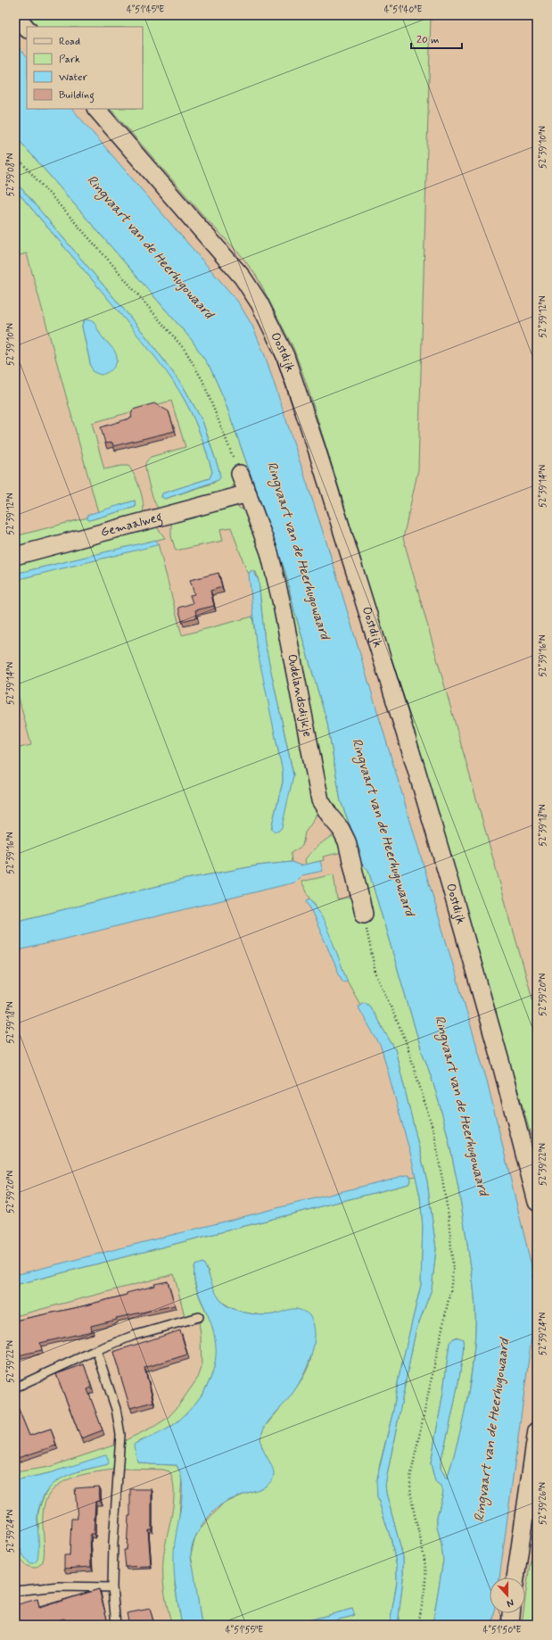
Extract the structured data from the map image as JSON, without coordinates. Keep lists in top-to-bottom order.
{
  "streets": {
    "street": ["Oostdijk", "Gemaalweg", "Oudelandsdijkje"]
  },
  "crossings": [
    ["Gemaalweg", "Oudelandsdijkje"]
  ],
  "water": ["Ringvaart van de Heerhugowaard"],
  "legend": [
    "Road",
    "Park",
    "Water",
    "Building"
  ],
  "scale_bar": "20 m",
  "north": "bottom",
  "coordinates": [
    "4°51'45\"E",
    "4°51'40\"E",
    "52°39'10\"N",
    "52°39'08\"N",
    "52°39'12\"N",
    "52°39'14\"N",
    "52°39'16\"N",
    "52°39'18\"N",
    "52°39'20\"N",
    "52°39'22\"N",
    "52°39'24\"N",
    "52°39'26\"N",
    "4°51'55\"E",
    "4°51'50\"E"
  ]
}
